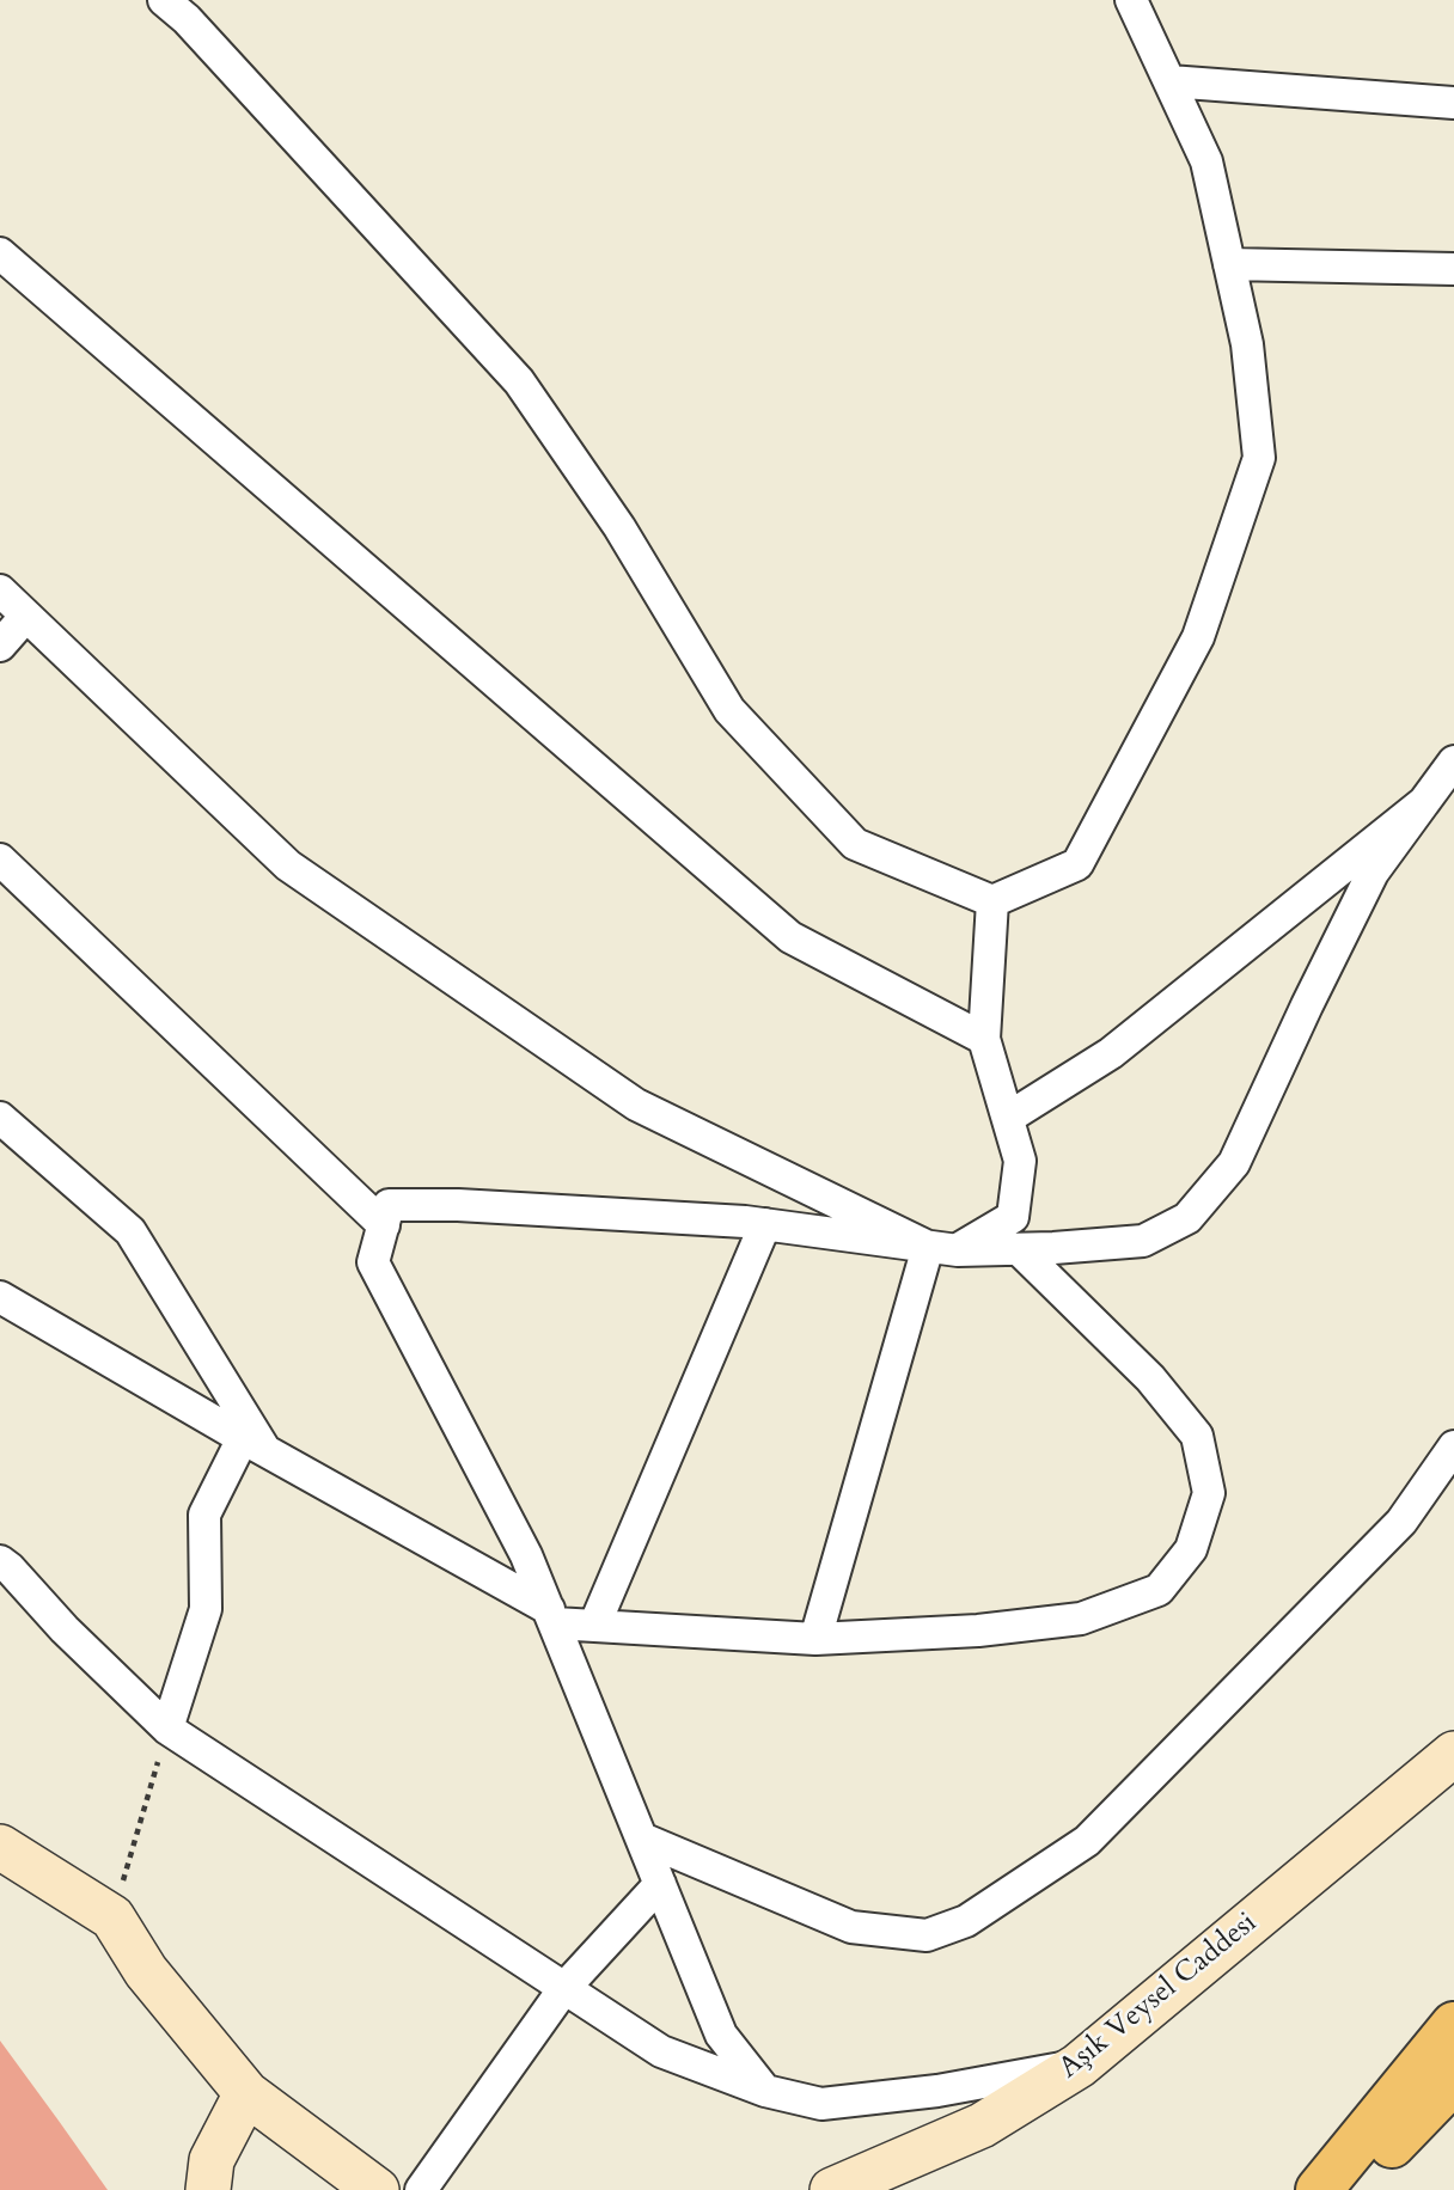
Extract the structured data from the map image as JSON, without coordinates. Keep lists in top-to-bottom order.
{
  "streets": {
    "street": ["Aşık Veysel Caddesi"]
  }
}
